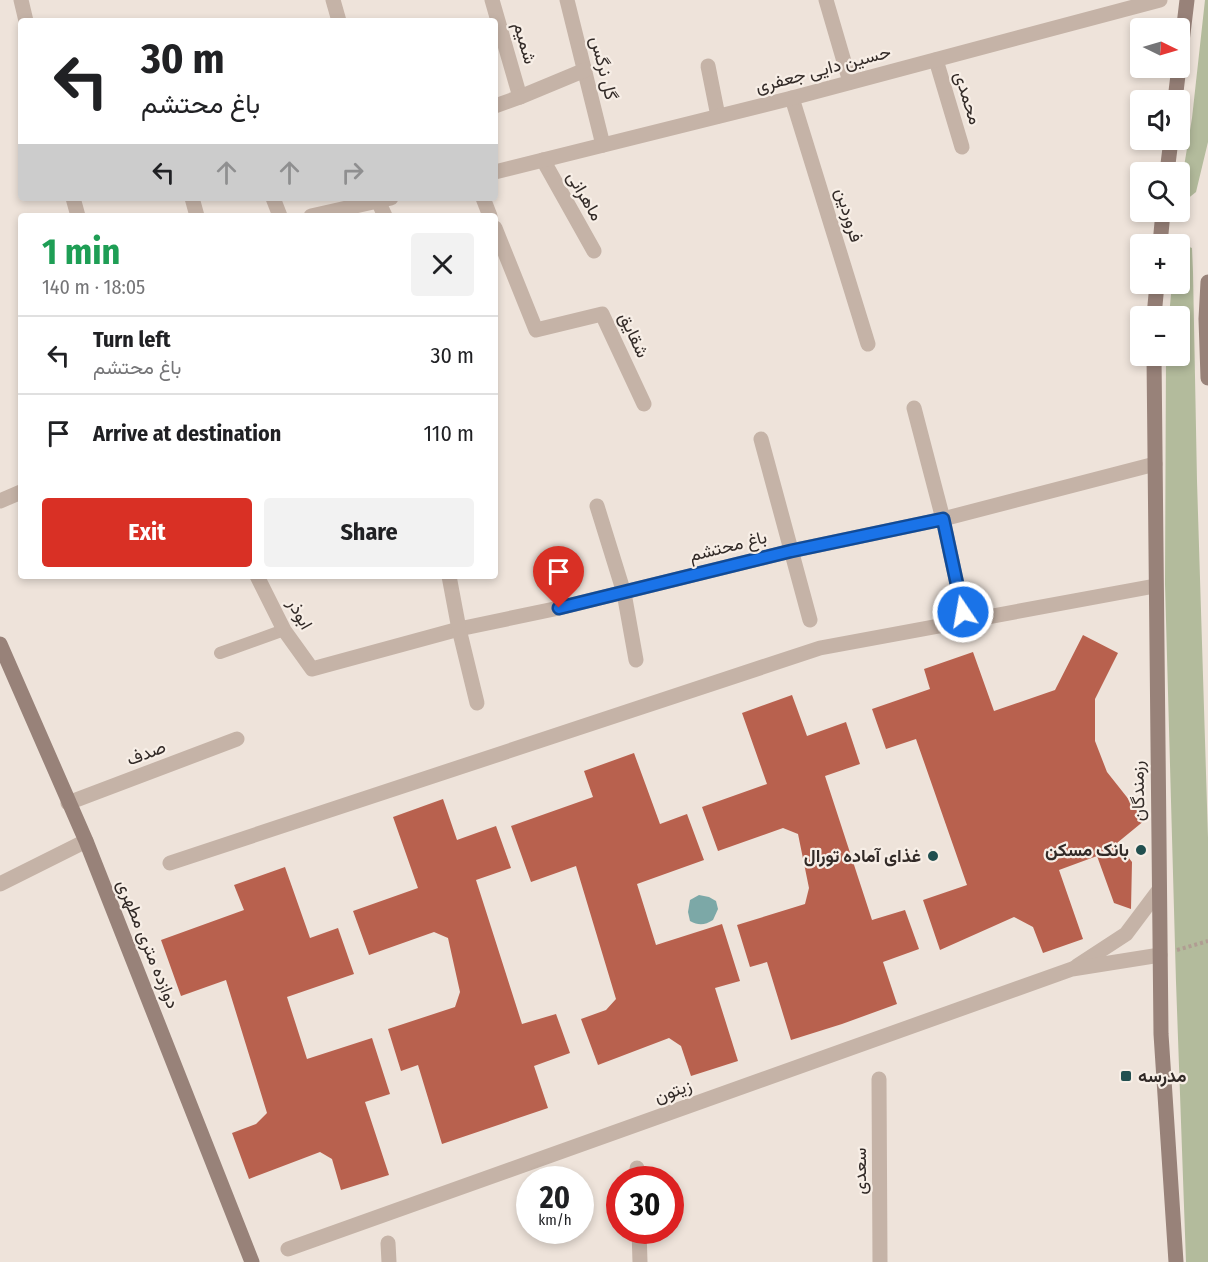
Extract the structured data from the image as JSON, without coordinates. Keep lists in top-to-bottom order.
{
  "streets": {
    "main road": ["رزمندگان", "دوازده متری مطهری"],
    "street": [
      "شمیم",
      "گل نرگس",
      "حسین دایی جعفری",
      "محمدی",
      "ماهرانی",
      "فروردین",
      "شقایق",
      "باغ محتشم",
      "ابوذر",
      "صدف",
      "زیتون",
      "سعدی"
    ]
  },
  "crossings": [
    ["شمیم", "گل نرگس"],
    ["گل نرگس", "حسین دایی جعفری"],
    ["حسین دایی جعفری", "محمدی"],
    ["حسین دایی جعفری", "ماهرانی"],
    ["حسین دایی جعفری", "فروردین"],
    ["باغ محتشم", "ابوذر"],
    ["باغ محتشم", "رزمندگان"],
    ["صدف", "دوازده متری مطهری"]
  ],
  "places": {
    "other": ["بانک مسکن", "غذای آماده تورال"],
    "transit": ["مدرسه"]
  },
  "north": "right",
  "page": {
    "map_buttons": ["+", "−"],
    "turn": ["30 m", "باغ محتشم"],
    "heading": ["1 min", "140 m · 18:05"],
    "list": [
      {
        "name": "Turn left",
        "note": "باغ محتشم",
        "value": "30 m"
      },
      {
        "name": "Arrive at destination",
        "value": "110 m"
      }
    ],
    "buttons": ["Exit", "Share"],
    "speed": "20 km/h",
    "limit": "30"
  }
}
